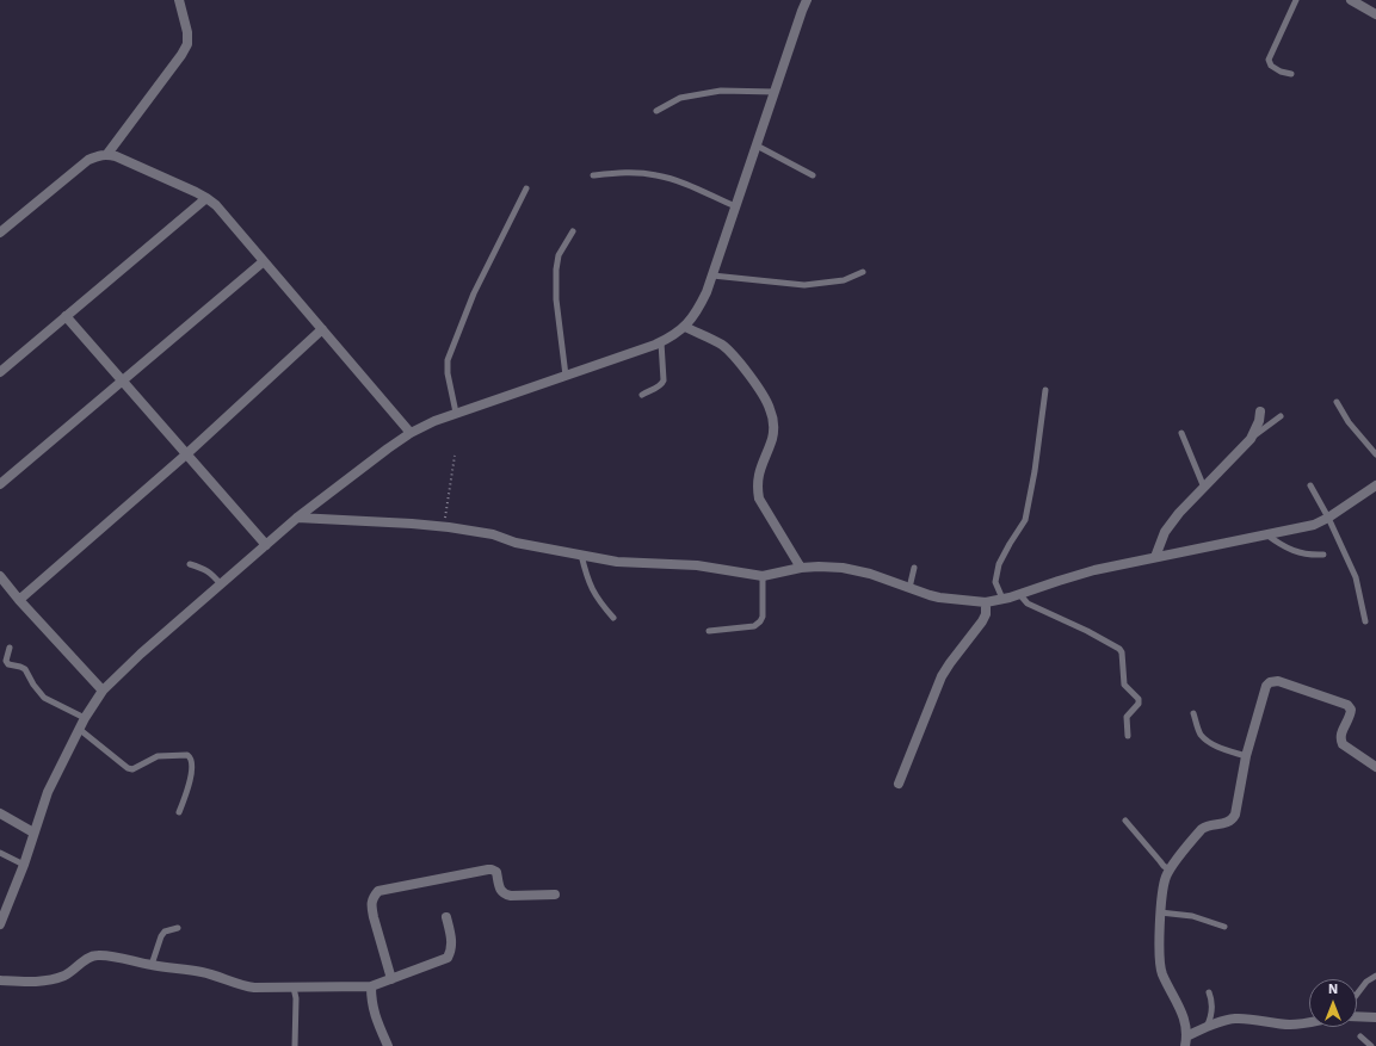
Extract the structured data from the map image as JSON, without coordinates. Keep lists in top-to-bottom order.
{
  "north": "top"
}
